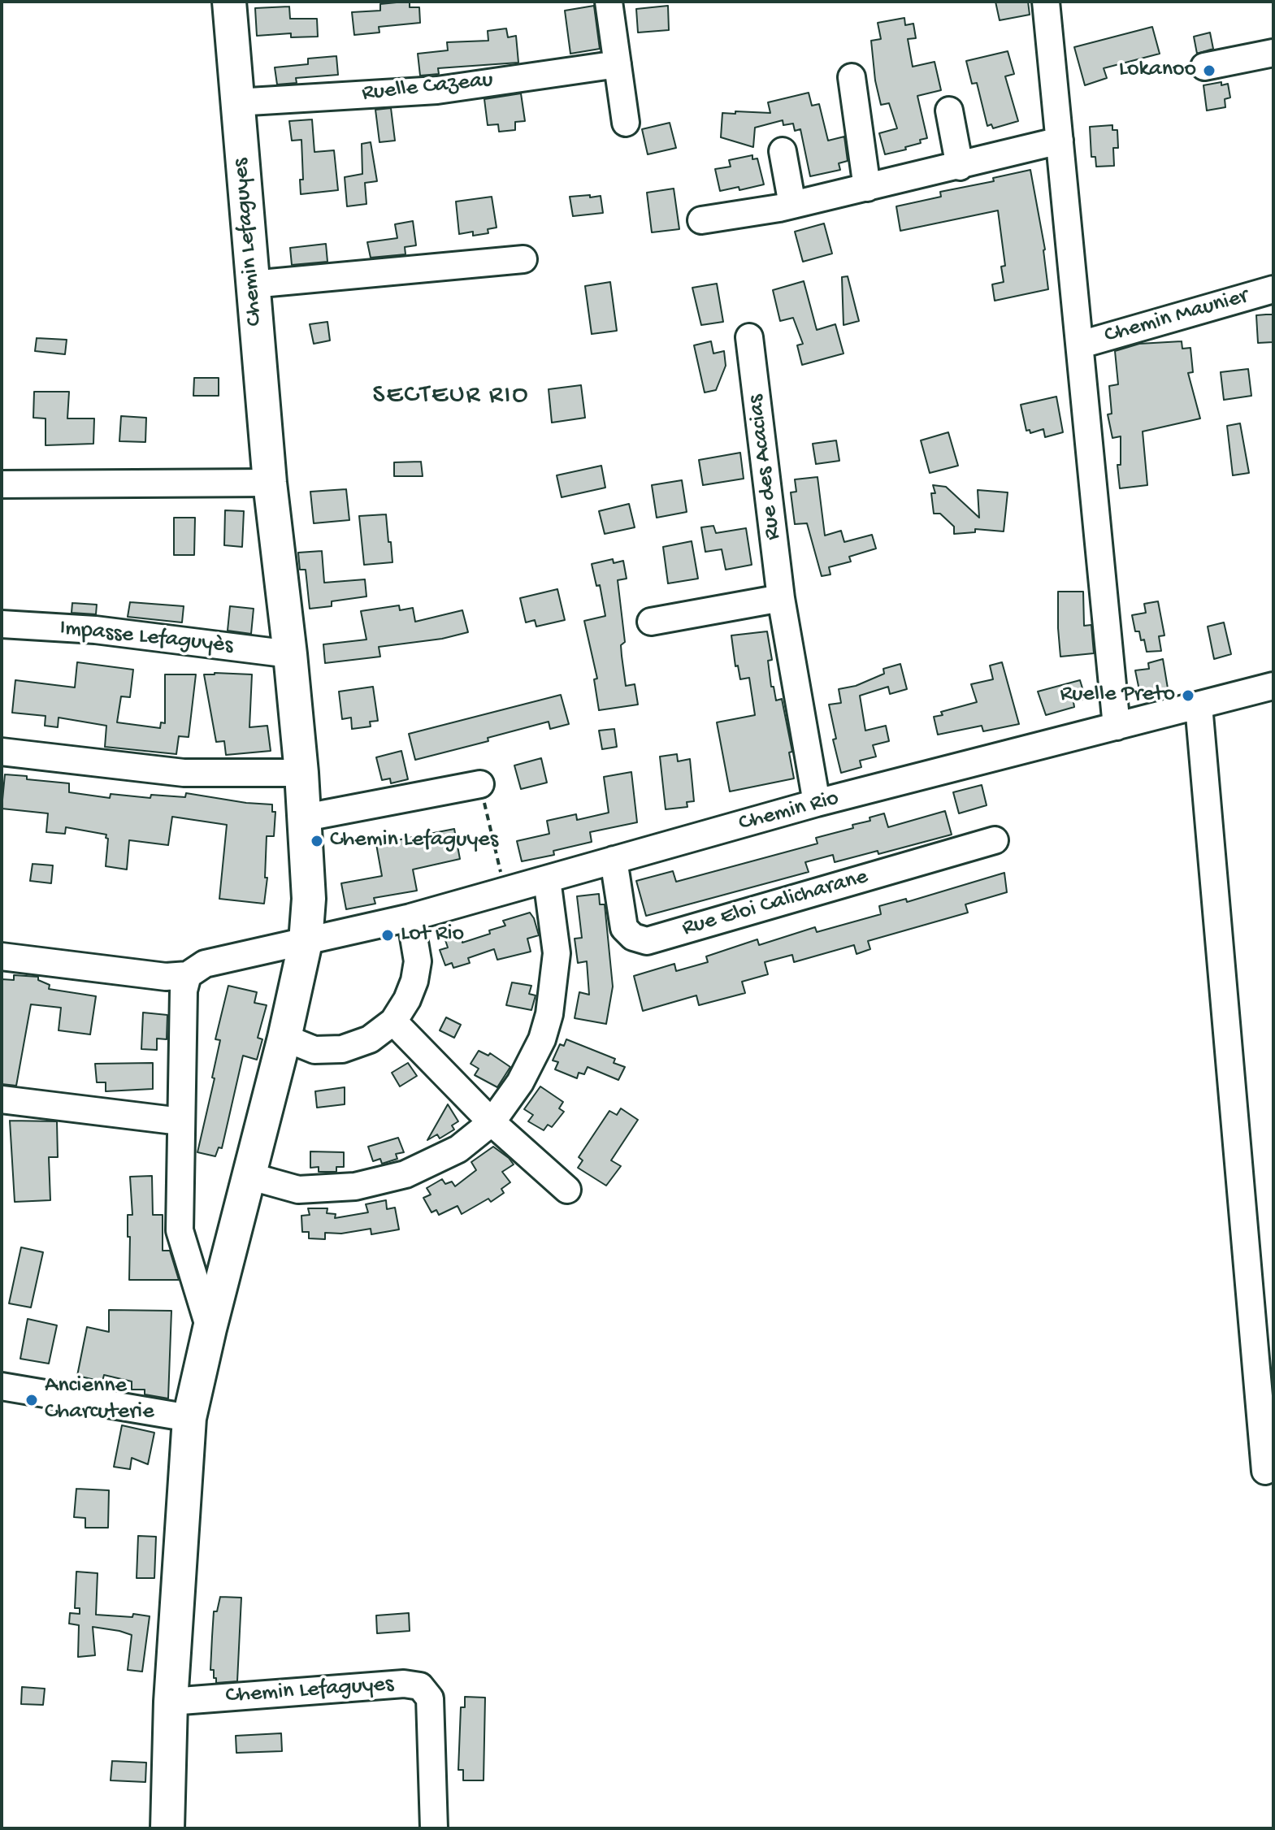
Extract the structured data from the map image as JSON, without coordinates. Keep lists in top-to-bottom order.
{
  "streets": {
    "main road": ["Chemin Lefaguyes"],
    "street": [
      "Ruelle Cazeau",
      "Chemin Maunier",
      "Rue des Acacias",
      "Impasse Lefaguyès",
      "Chemin Rio",
      "Rue Eloi Calicharane"
    ]
  },
  "crossings": [
    ["Ruelle Cazeau", "Chemin Lefaguyes"],
    ["Chemin Lefaguyes", "Impasse Lefaguyès"],
    ["Chemin Lefaguyes", "Chemin Rio"],
    ["Rue des Acacias", "Chemin Rio"],
    ["Chemin Rio", "Rue Eloi Calicharane"]
  ],
  "districts": ["SECTEUR RIO"],
  "places": [
    "Lokanoo",
    "Ruelle Preto",
    "Chemin Lefaguyes",
    "Lot Rio",
    "Ancienne Charcuterie"
  ]
}
